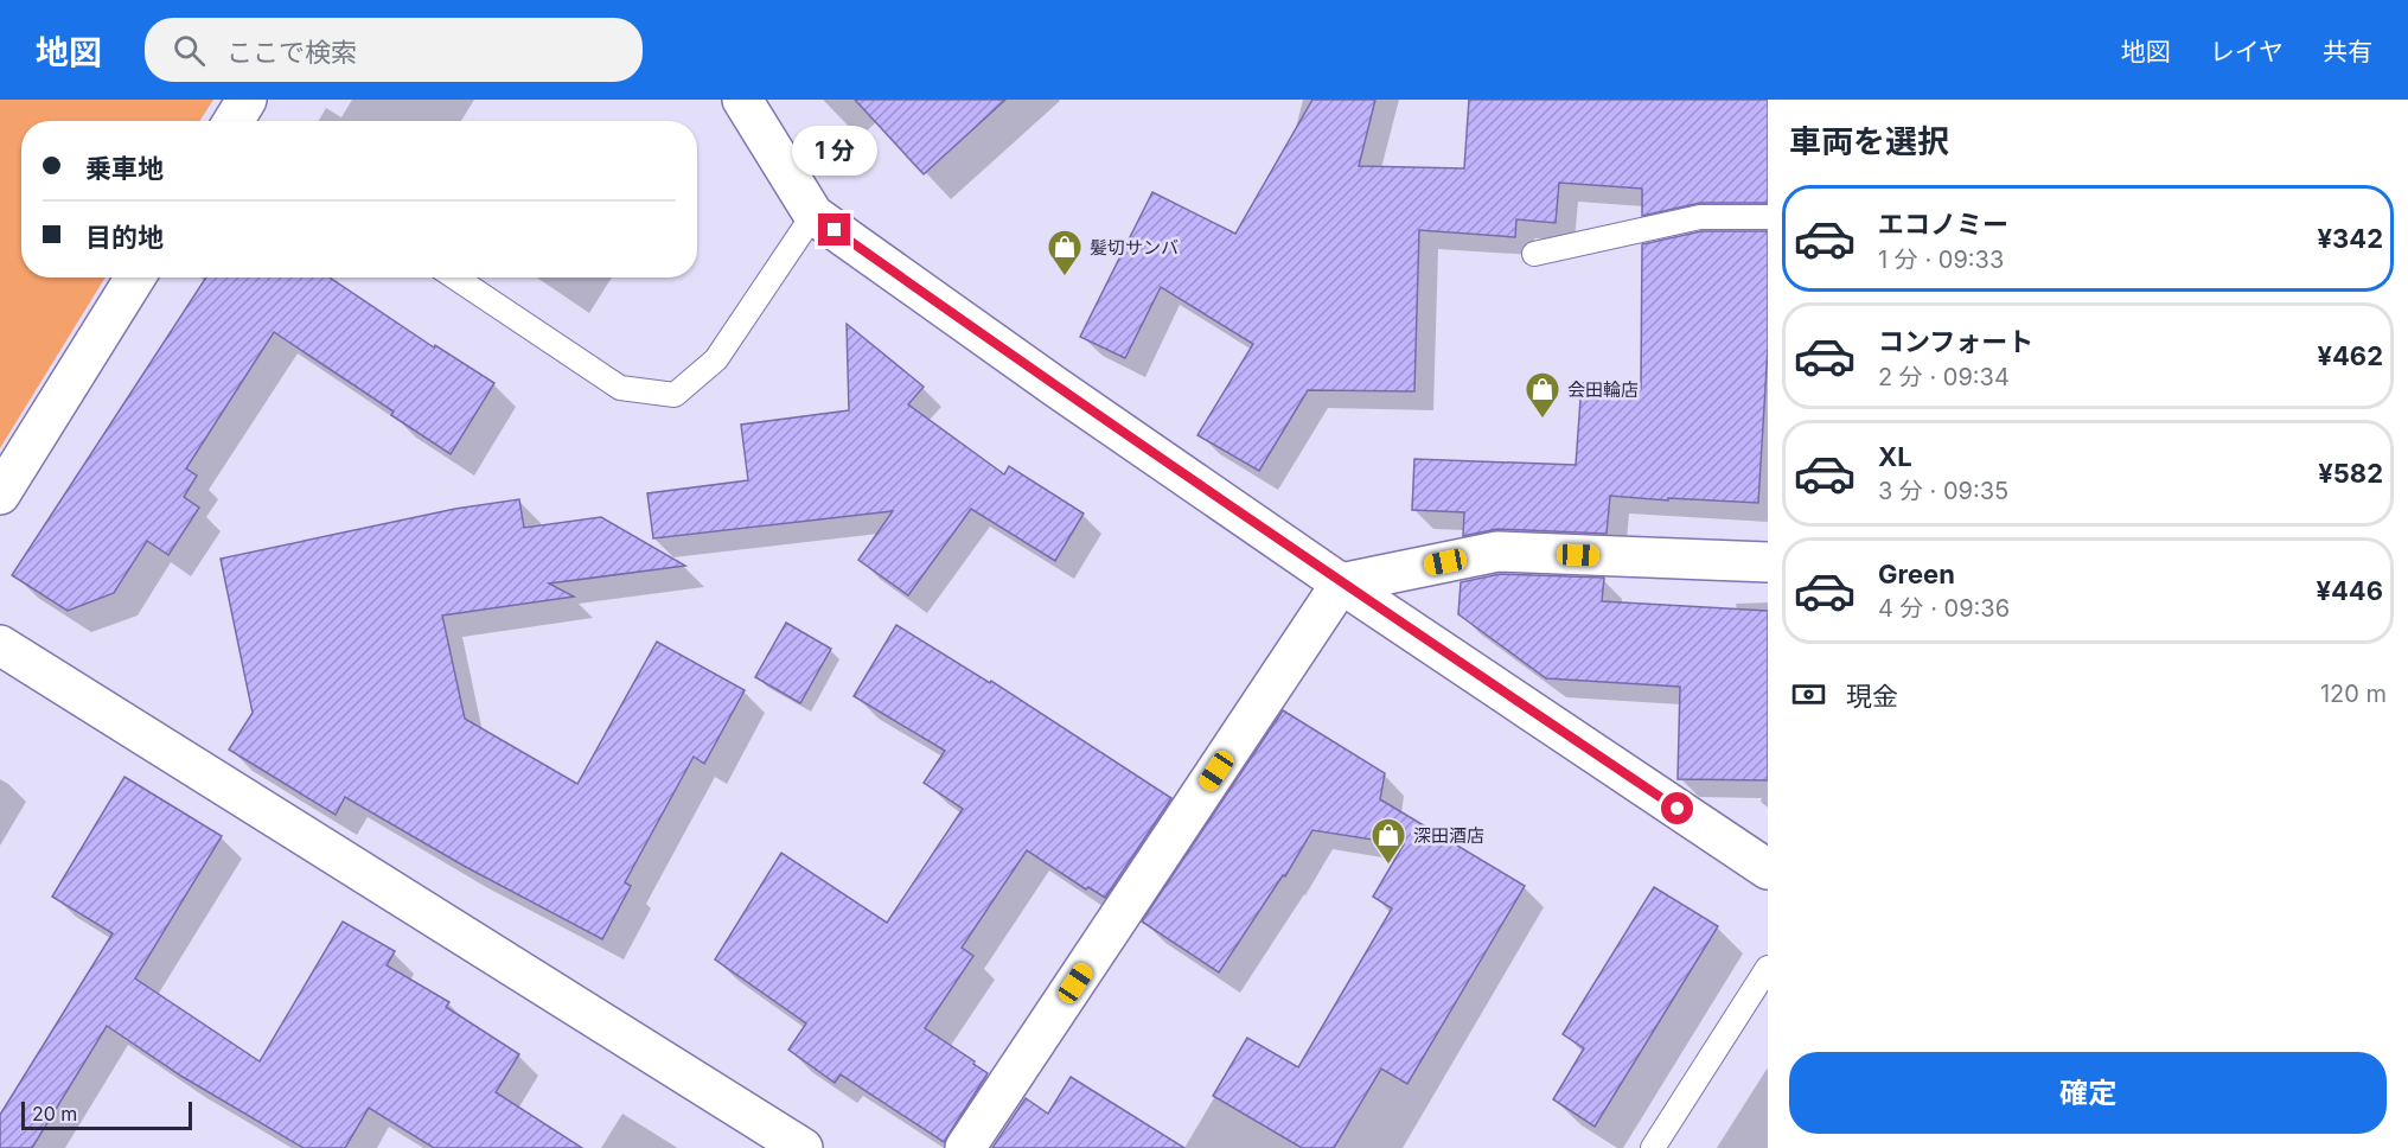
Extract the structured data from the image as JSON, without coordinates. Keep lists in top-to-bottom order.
{
  "places": {
    "shop": ["髪切サンバ", "会田輪店", "深田酒店"]
  },
  "scale_bar": "20 m",
  "page": {
    "header": "地図",
    "search": "ここで検索",
    "nav": ["地図", "レイヤ", "共有"],
    "heading": "車両を選択",
    "banner": ["乗車地", "目的地"],
    "bubble": "1 分",
    "list": [
      {
        "name": "エコノミー",
        "note": "1 分 · 09:33",
        "value": "¥342"
      },
      {
        "name": "コンフォート",
        "note": "2 分 · 09:34",
        "value": "¥462"
      },
      {
        "name": "XL",
        "note": "3 分 · 09:35",
        "value": "¥582"
      },
      {
        "name": "Green",
        "note": "4 分 · 09:36",
        "value": "¥446"
      }
    ],
    "pay": ["現金", "120 m"],
    "buttons": "確定",
    "scale": "20 m"
  }
}
